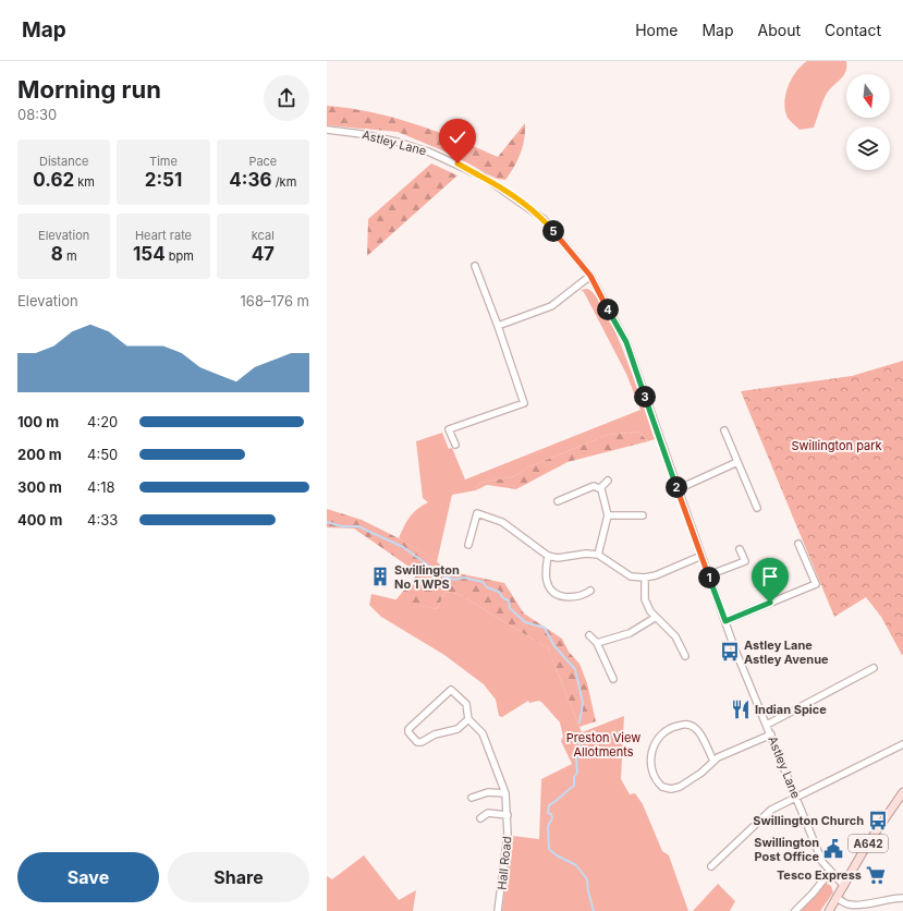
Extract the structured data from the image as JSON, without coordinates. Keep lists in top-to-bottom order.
{
  "streets": {
    "main road": ["A642"],
    "street": ["Astley Lane", "Hall Road"]
  },
  "crossings": [
    ["Astley Lane", "A642"]
  ],
  "parks": ["Swillington park", "Preston View Allotments"],
  "places": {
    "building": ["Swillington No 1 WPS"],
    "bus stop": ["Astley Lane Astley Avenue", "Swillington Church"],
    "restaurant": ["Indian Spice"],
    "public building": ["Swillington Post Office"],
    "supermarket": ["Tesco Express"]
  },
  "north": "bottom",
  "page": {
    "header": "Map",
    "nav": [
      "Home",
      "Map",
      "About",
      "Contact"
    ],
    "heading": ["Morning run", "08:30"],
    "stats": [
      ["Distance", "0.62 km"],
      ["Time", "2:51"],
      ["Pace", "4:36 /km"],
      ["Elevation", "8 m"],
      ["Heart rate", "154 bpm"],
      ["kcal", "47"]
    ],
    "pins": [
      "5",
      "4",
      "3",
      "2",
      "1"
    ],
    "chart": ["Elevation", "168–176 m"],
    "list": [
      {
        "name": "100 m",
        "note": "4:20"
      },
      {
        "name": "200 m",
        "note": "4:50"
      },
      {
        "name": "300 m",
        "note": "4:18"
      },
      {
        "name": "400 m",
        "note": "4:33"
      }
    ],
    "buttons": ["Save", "Share"]
  }
}
